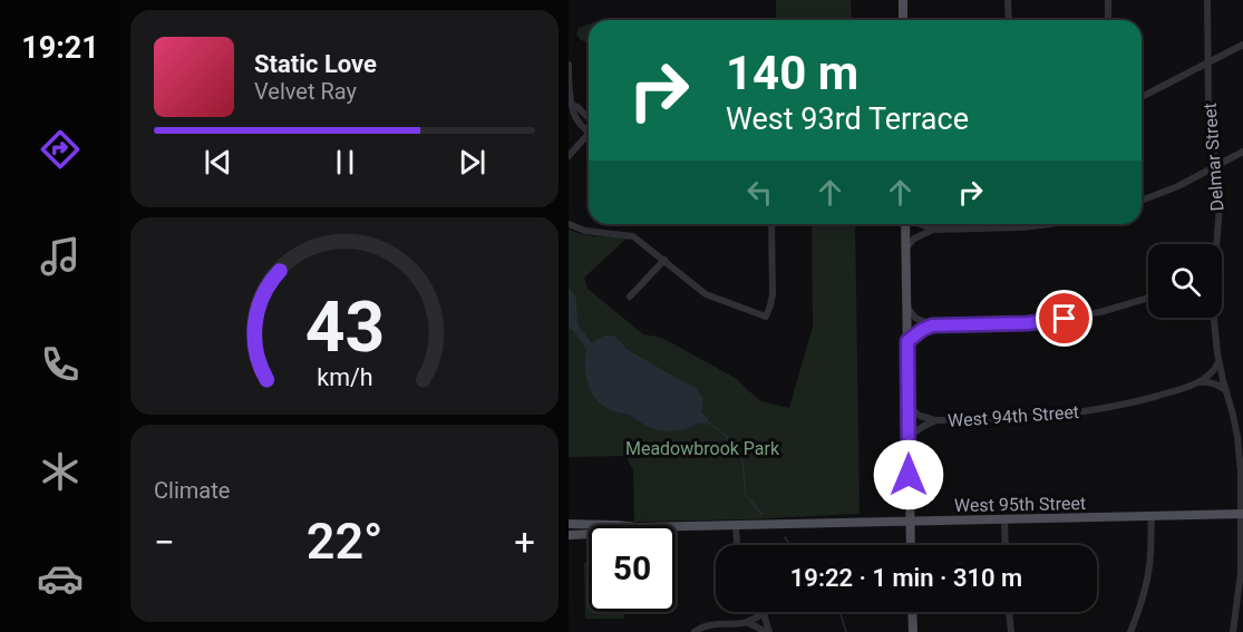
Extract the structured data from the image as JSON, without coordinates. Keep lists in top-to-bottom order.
{
  "streets": {
    "main road": ["West 95th Street"],
    "street": ["Delmar Street", "West 94th Street"]
  },
  "crossings": [
    ["Delmar Street", "West 94th Street"],
    ["Delmar Street", "West 95th Street"]
  ],
  "parks": ["Meadowbrook Park"],
  "page": {
    "tabs": "19:21",
    "turn": ["140 m", "West 93rd Terrace"],
    "song": ["Static Love", "Velvet Ray"],
    "tile": "Climate",
    "heat": ["−", "22°", "+"],
    "limit": "50",
    "trip": "19:22 · 1 min · 310 m",
    "gauge": ["43", "km/h"]
  }
}
